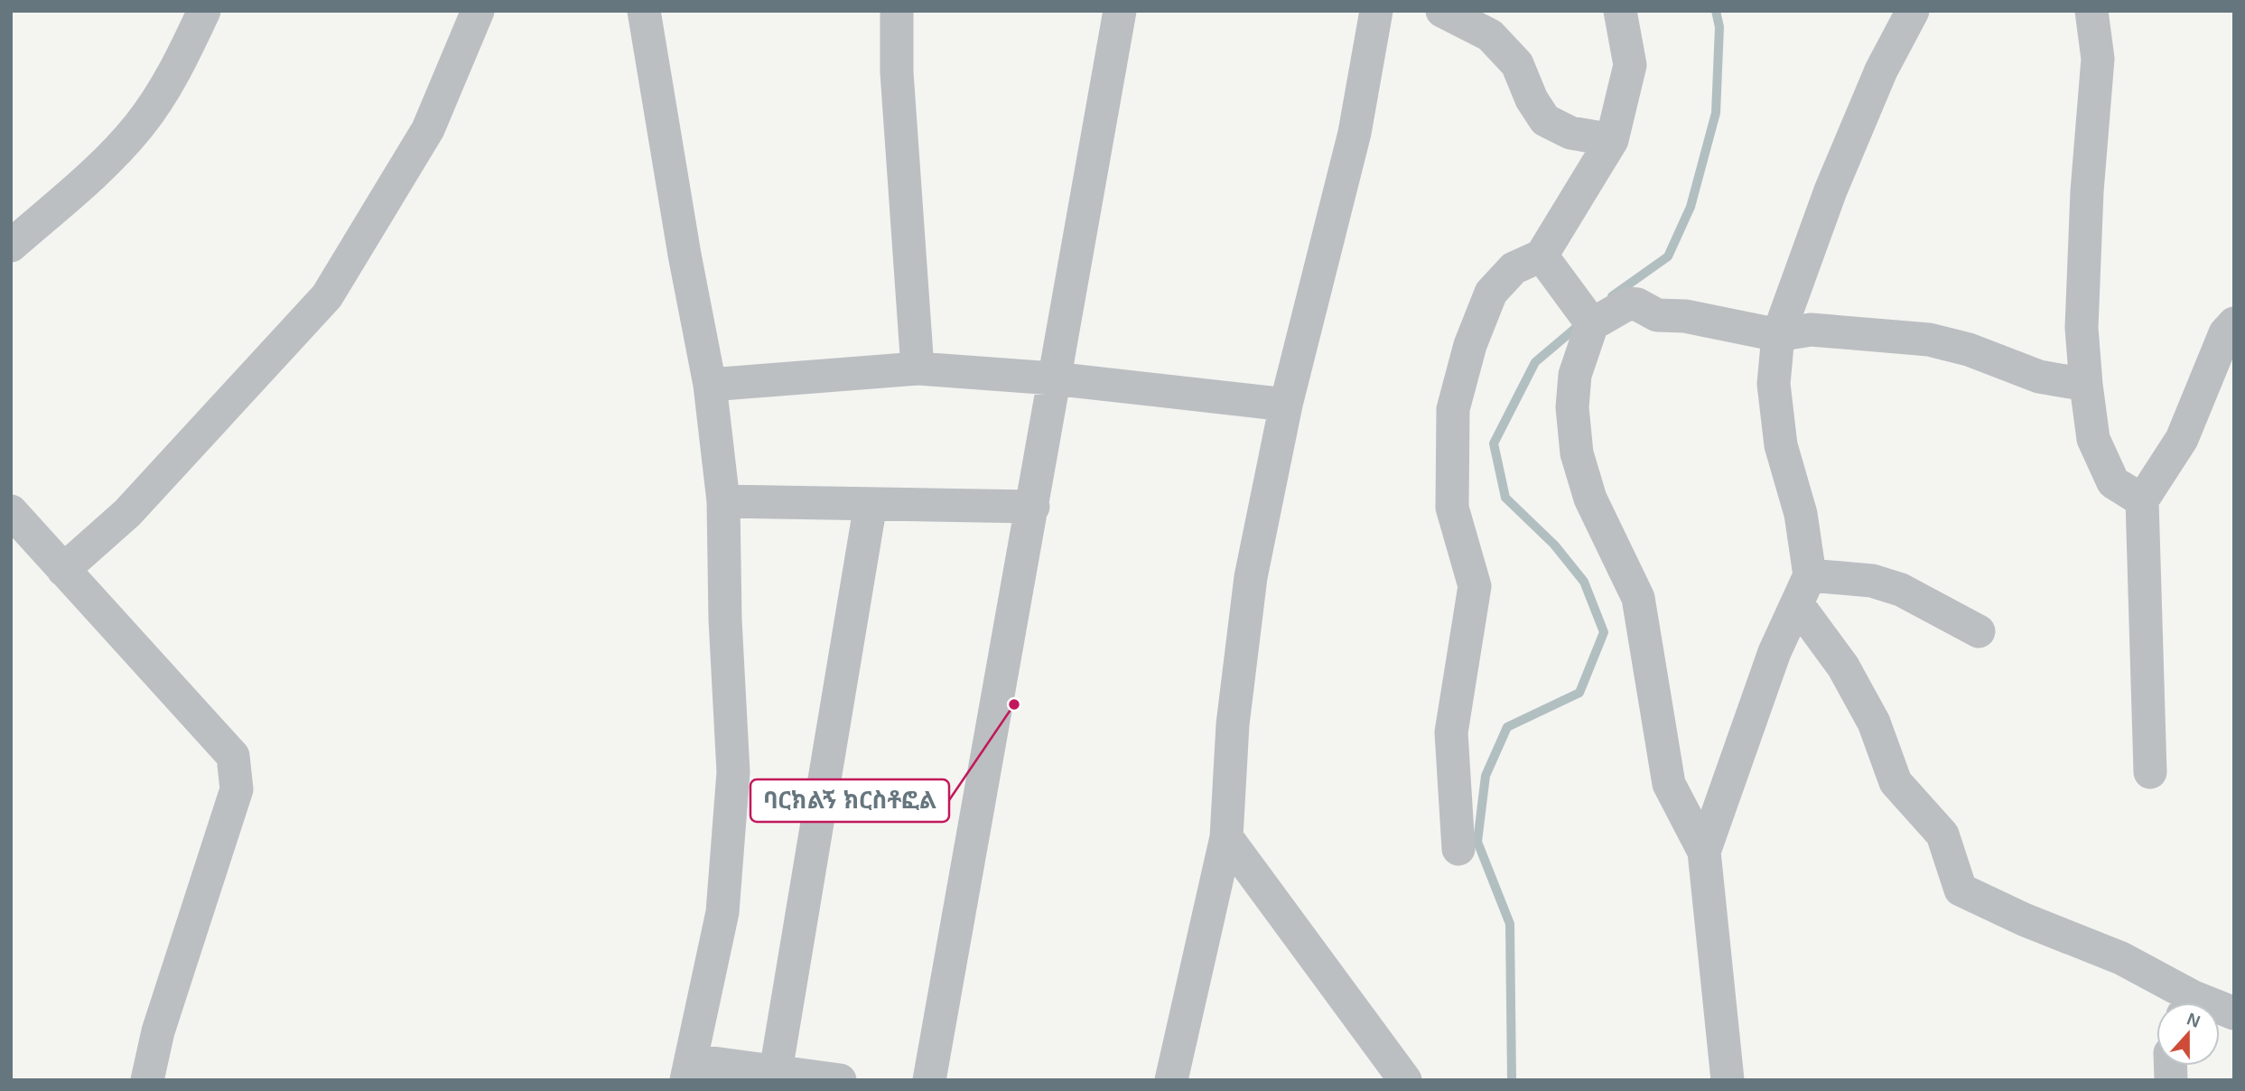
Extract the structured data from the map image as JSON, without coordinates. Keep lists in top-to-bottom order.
{
  "places": ["ባርክልኝ ክርስቶፎል"],
  "north": "top"
}
